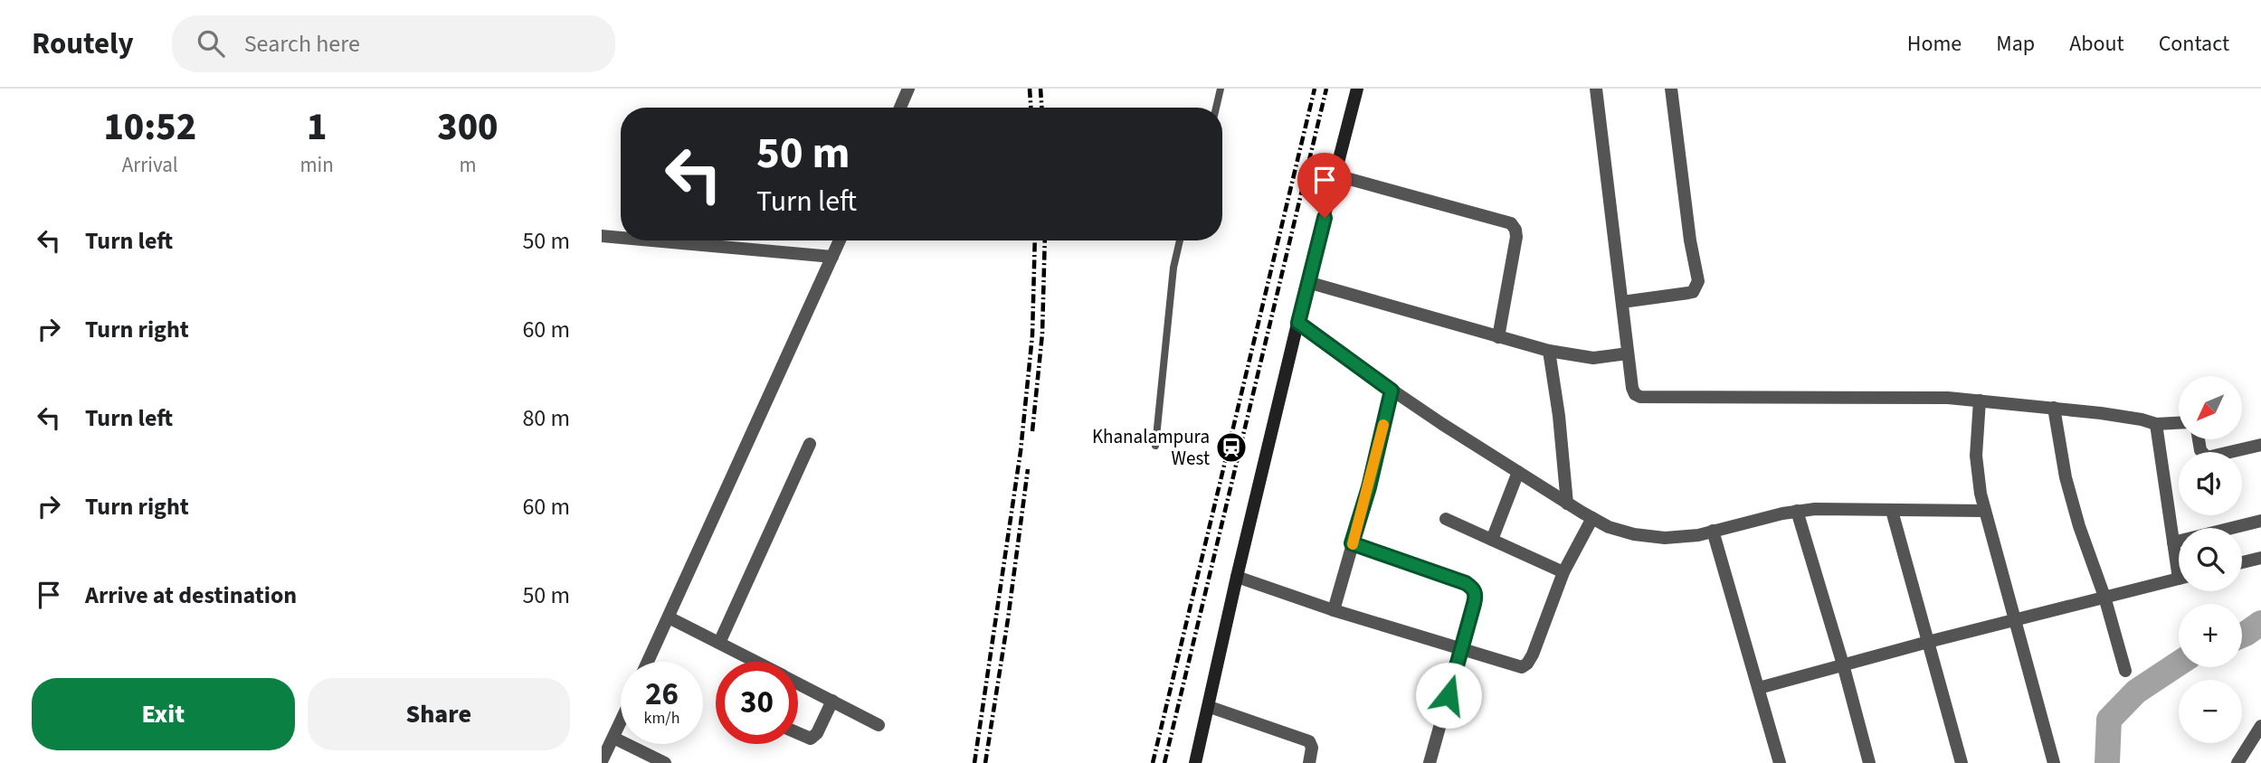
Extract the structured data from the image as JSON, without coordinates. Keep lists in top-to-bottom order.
{
  "places": {
    "station": ["Khanalampura West"]
  },
  "north": "bottom left",
  "page": {
    "header": "Routely",
    "search": "Search here",
    "nav": [
      "Home",
      "Map",
      "About",
      "Contact"
    ],
    "eta": [
      "10:52",
      "Arrival",
      "1",
      "min",
      "300",
      "m"
    ],
    "turn": ["50 m", "Turn left"],
    "list": [
      {
        "name": "Turn left",
        "value": "50 m"
      },
      {
        "name": "Turn right",
        "value": "60 m"
      },
      {
        "name": "Turn left",
        "value": "80 m"
      },
      {
        "name": "Turn right",
        "value": "60 m"
      },
      {
        "name": "Arrive at destination",
        "value": "50 m"
      }
    ],
    "map_buttons": ["+", "−"],
    "speed": "26 km/h",
    "limit": "30",
    "buttons": ["Exit", "Share"]
  }
}
